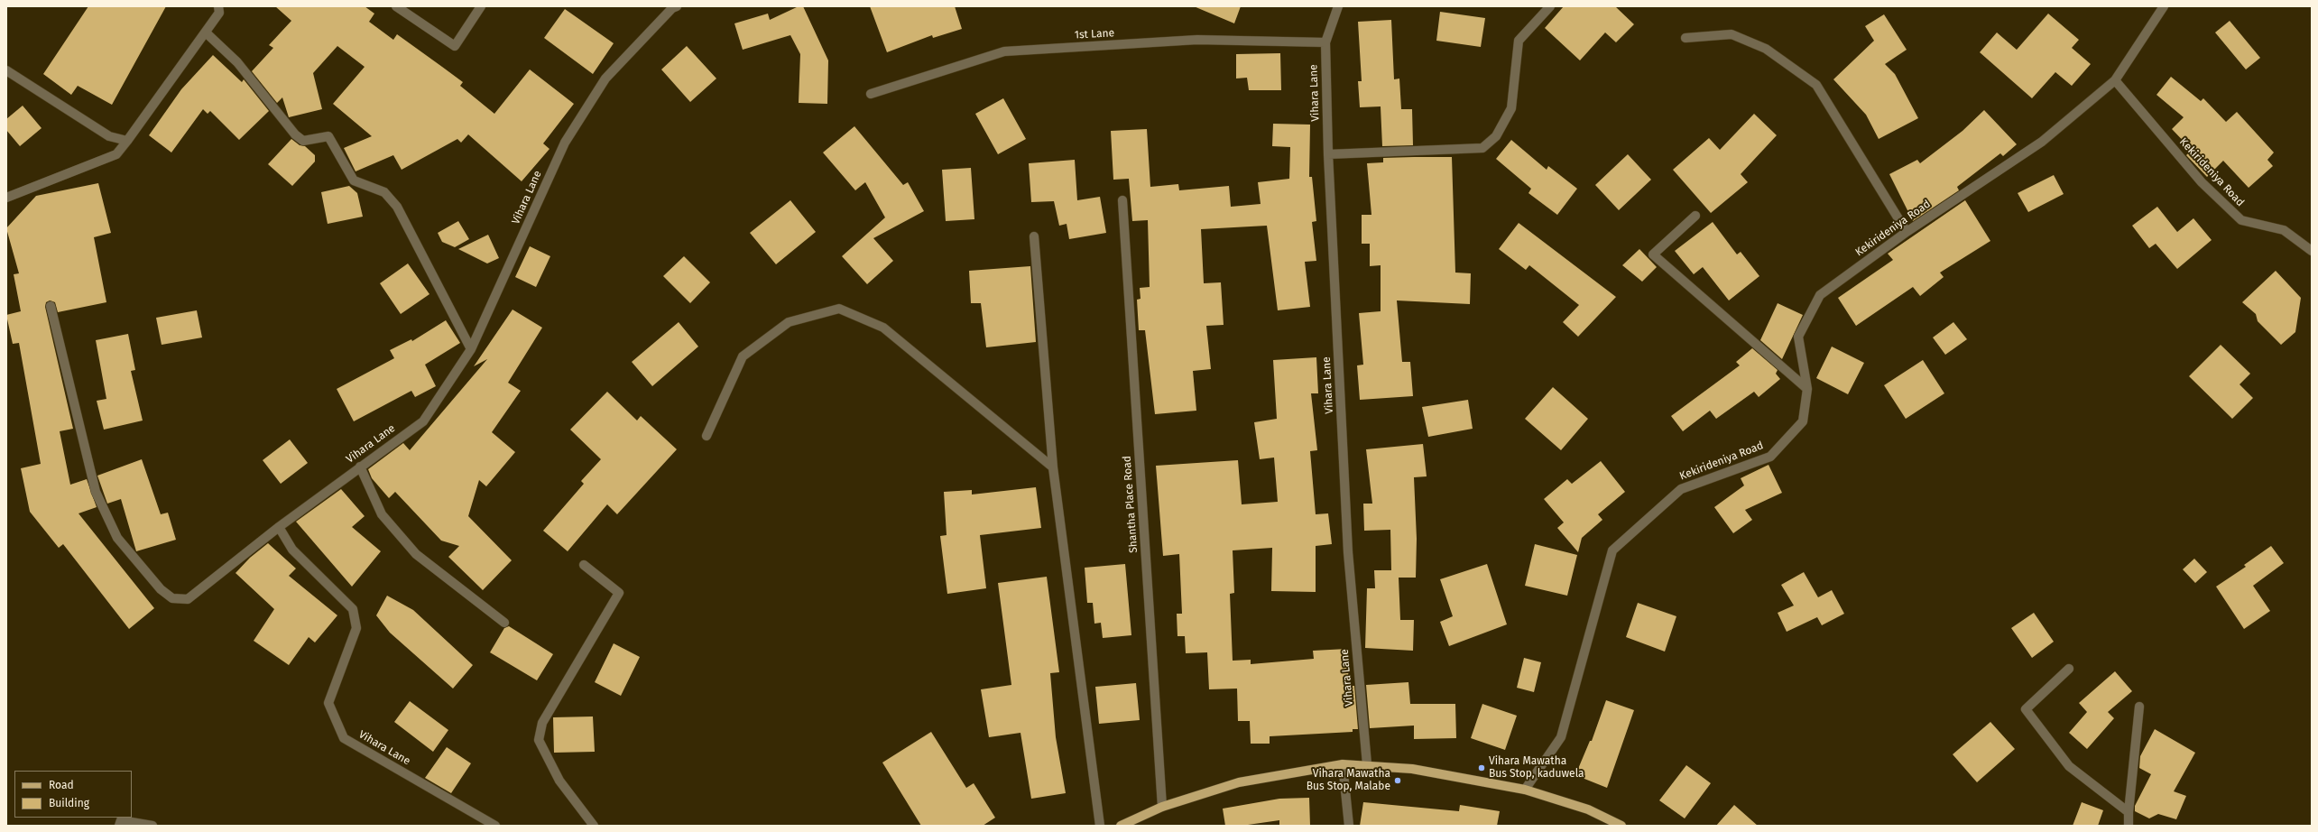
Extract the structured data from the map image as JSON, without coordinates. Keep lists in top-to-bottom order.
{
  "streets": {
    "street": [
      "1st Lane",
      "Vihara Lane",
      "Kekirideniya Road",
      "Shantha Place Road"
    ]
  },
  "crossings": [
    ["1st Lane", "Vihara Lane"]
  ],
  "places": ["Vihara Mawatha Bus Stop, kaduwela", "Vihara Mawatha Bus Stop, Malabe"],
  "legend": ["Road", "Building"]
}
